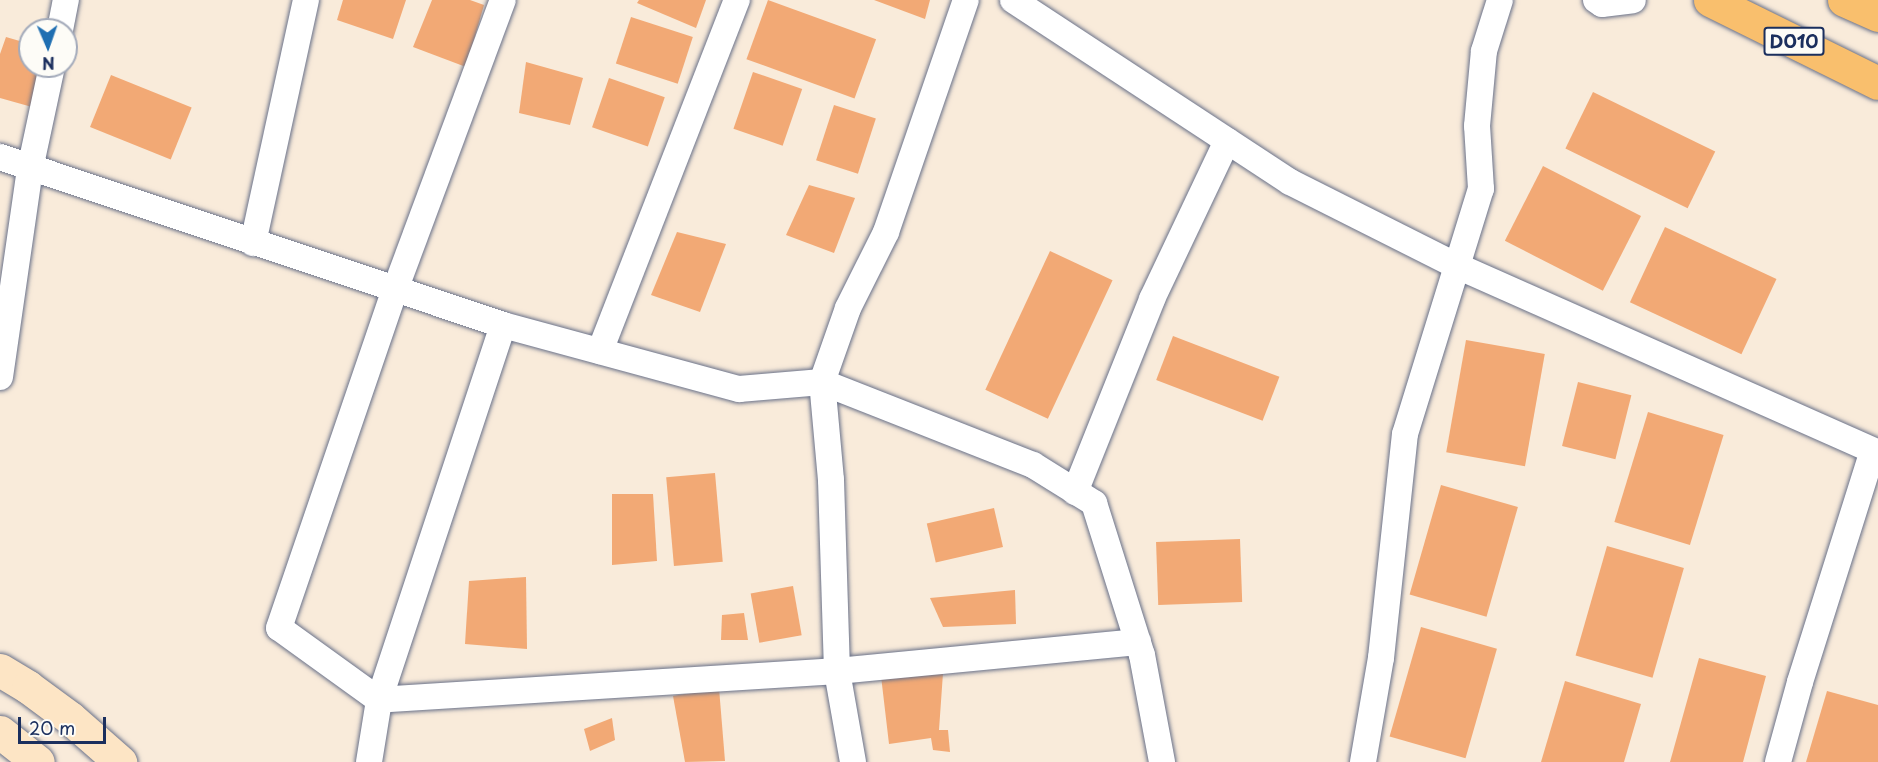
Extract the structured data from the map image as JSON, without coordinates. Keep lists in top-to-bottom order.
{
  "streets": {
    "highway": ["D010"]
  },
  "scale_bar": "20 m",
  "north": "bottom"
}
